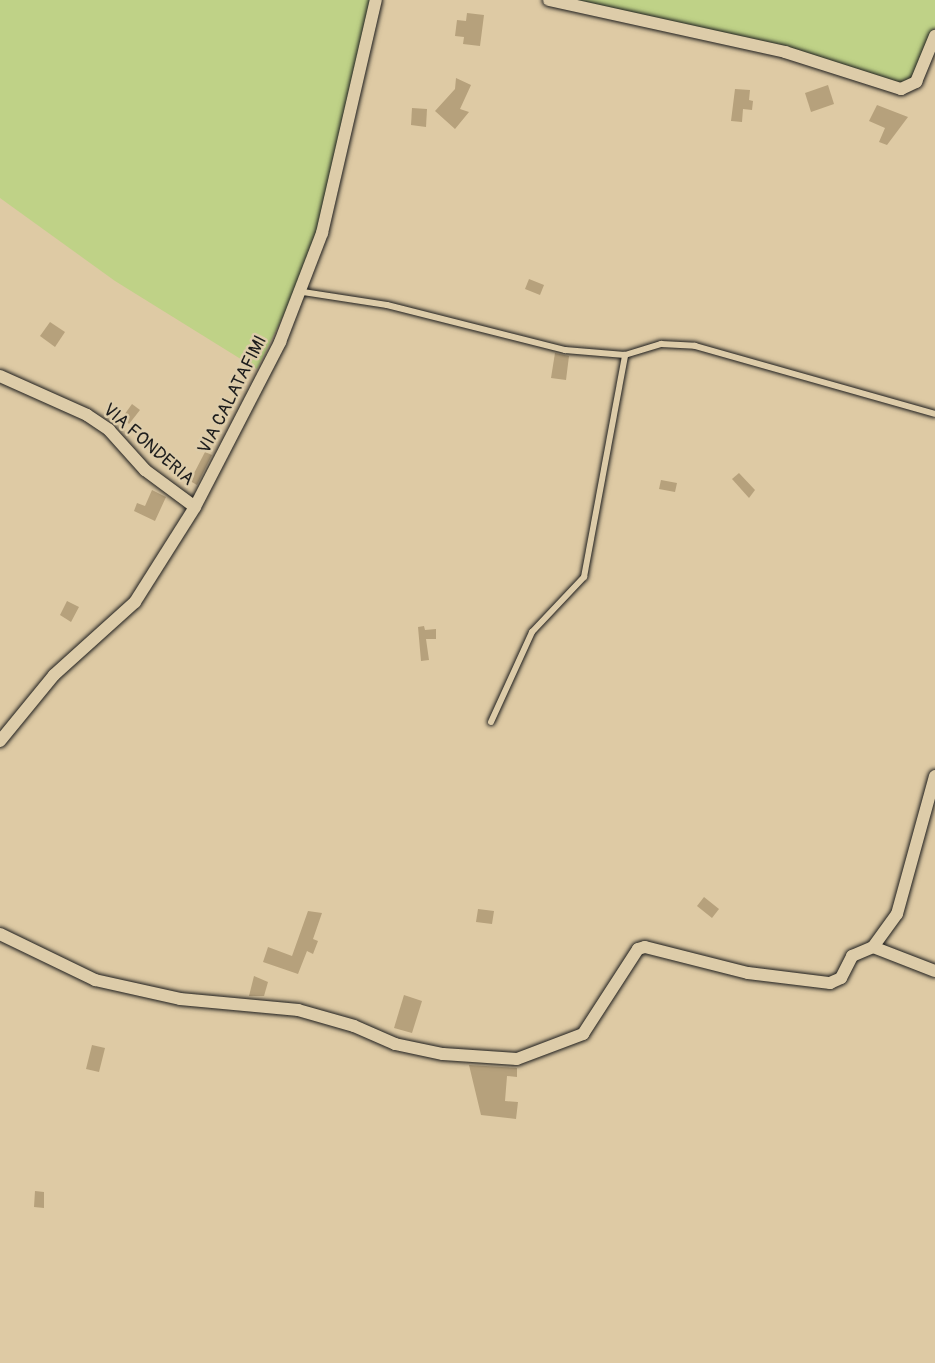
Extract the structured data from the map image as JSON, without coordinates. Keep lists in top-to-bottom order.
{
  "streets": {
    "street": ["VIA CALATAFIMI", "VIA FONDERIA"]
  },
  "crossings": [
    ["VIA CALATAFIMI", "VIA FONDERIA"]
  ]
}
